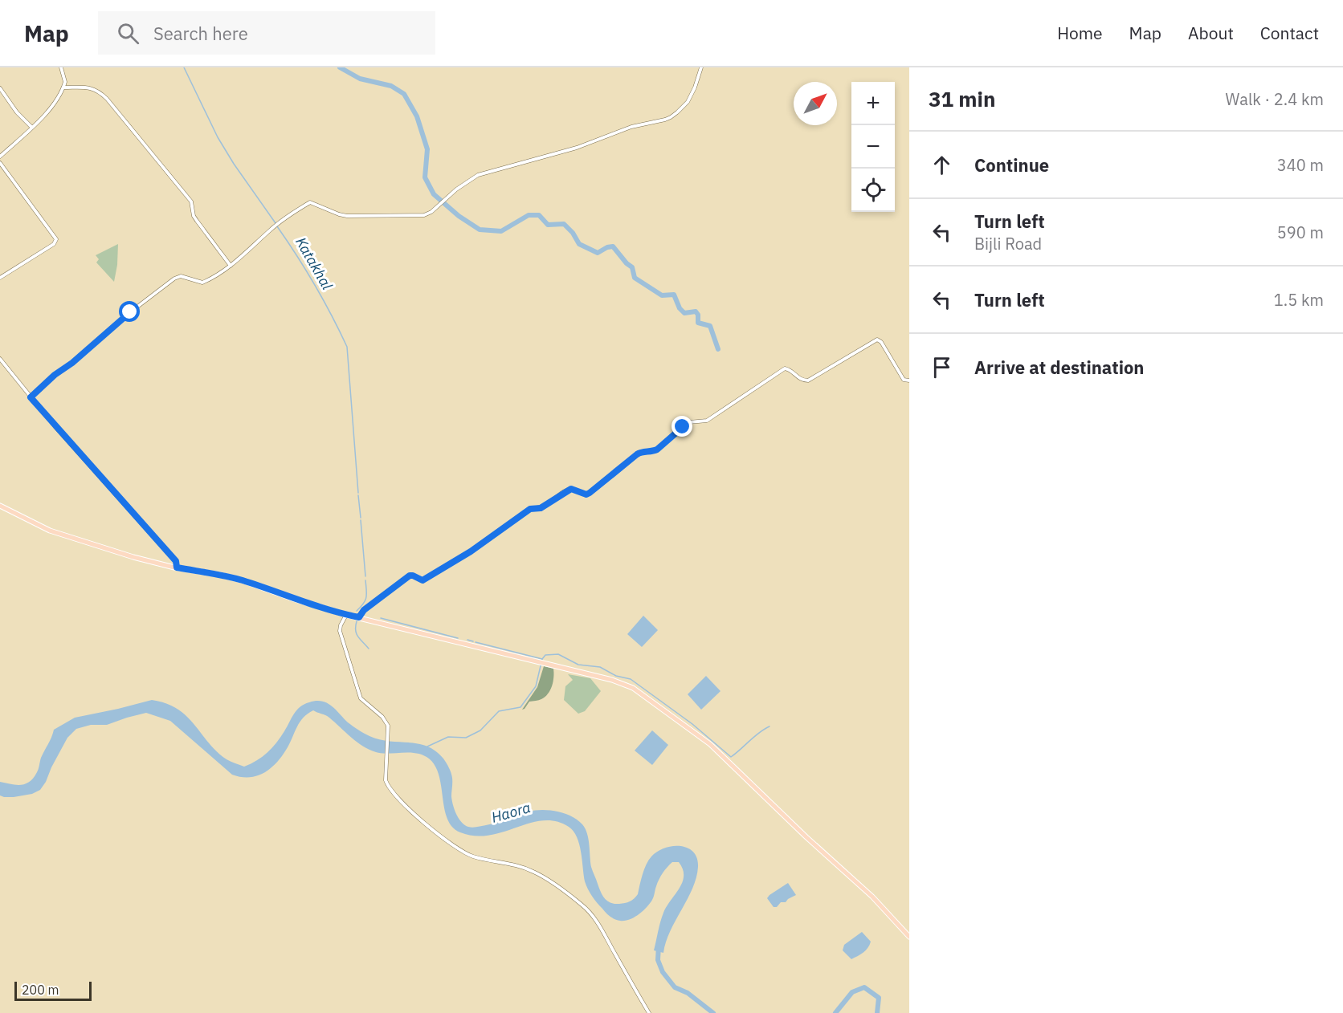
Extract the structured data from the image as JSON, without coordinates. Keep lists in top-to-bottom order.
{
  "water": ["Katakhal", "Haora"],
  "scale_bar": "200 m",
  "north": "top right",
  "page": {
    "header": "Map",
    "search": "Search here",
    "nav": [
      "Home",
      "Map",
      "About",
      "Contact"
    ],
    "heading": ["31 min", "Walk · 2.4 km"],
    "map_buttons": ["+", "−"],
    "list": [
      ["Continue", "340 m"],
      ["Turn left", "Bijli Road", "590 m"],
      ["Turn left", "1.5 km"],
      "Arrive at destination"
    ],
    "scale": "200 m"
  }
}
